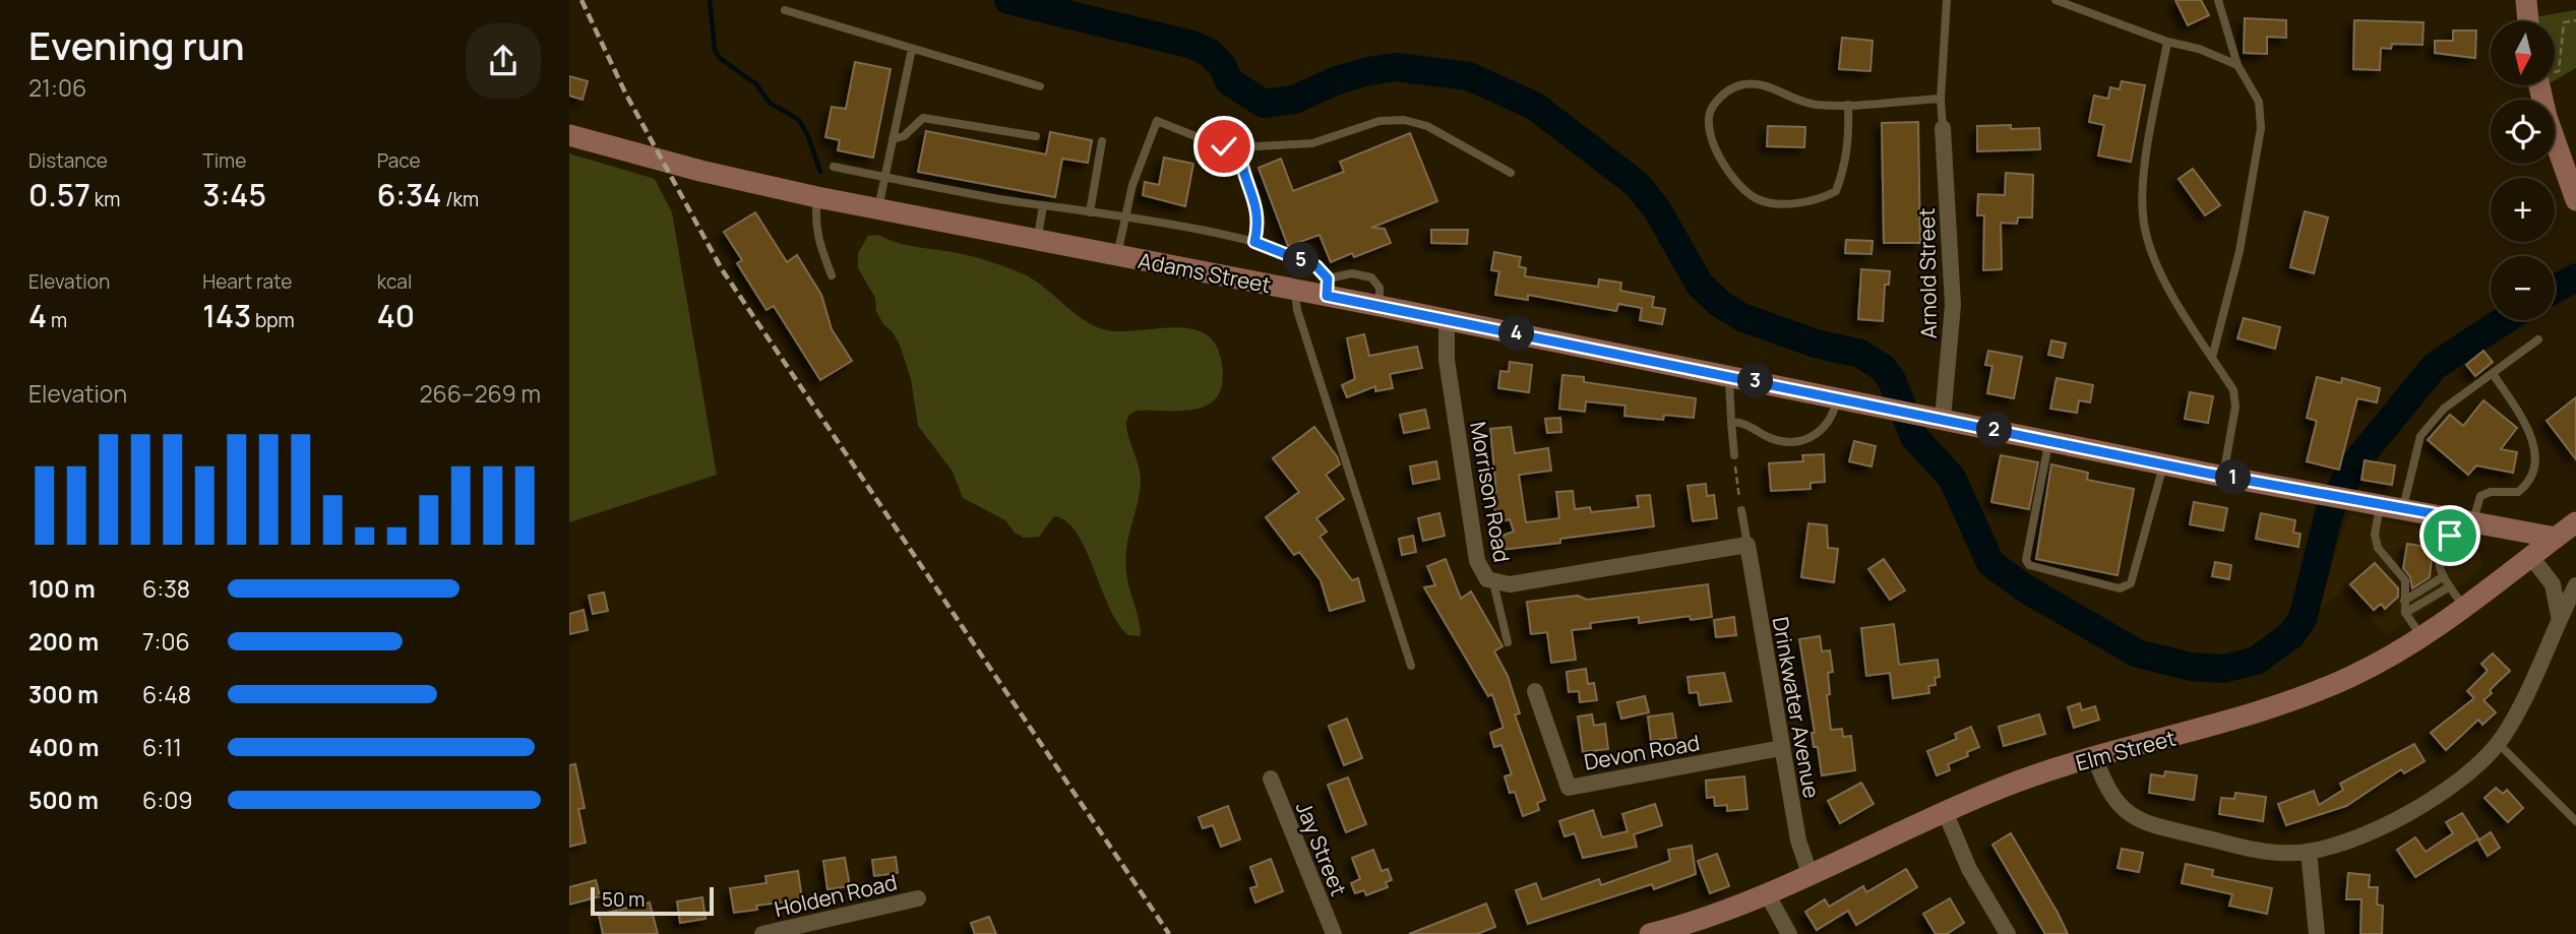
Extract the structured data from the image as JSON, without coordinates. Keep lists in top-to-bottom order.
{
  "streets": {
    "street": [
      "Adams Street",
      "Arnold Street",
      "Morrison Road",
      "Drinkwater Avenue",
      "Elm Street",
      "Devon Road",
      "Jay Street",
      "Holden Road"
    ]
  },
  "crossings": [
    ["Adams Street", "Arnold Street"],
    ["Adams Street", "Morrison Road"],
    ["Adams Street", "Elm Street"],
    ["Morrison Road", "Drinkwater Avenue"],
    ["Drinkwater Avenue", "Elm Street"],
    ["Drinkwater Avenue", "Devon Road"]
  ],
  "scale_bar": "50 m",
  "north": "bottom",
  "page": {
    "heading": ["Evening run", "21:06"],
    "map_buttons": ["+", "−"],
    "stats": [
      ["Distance", "0.57 km"],
      ["Time", "3:45"],
      ["Pace", "6:34 /km"],
      ["Elevation", "4 m"],
      ["Heart rate", "143 bpm"],
      ["kcal", "40"]
    ],
    "pins": [
      "5",
      "4",
      "3",
      "2",
      "1"
    ],
    "chart": ["Elevation", "266–269 m"],
    "list": [
      {
        "name": "100 m",
        "note": "6:38"
      },
      {
        "name": "200 m",
        "note": "7:06"
      },
      {
        "name": "300 m",
        "note": "6:48"
      },
      {
        "name": "400 m",
        "note": "6:11"
      },
      {
        "name": "500 m",
        "note": "6:09"
      }
    ],
    "scale": "50 m"
  }
}
